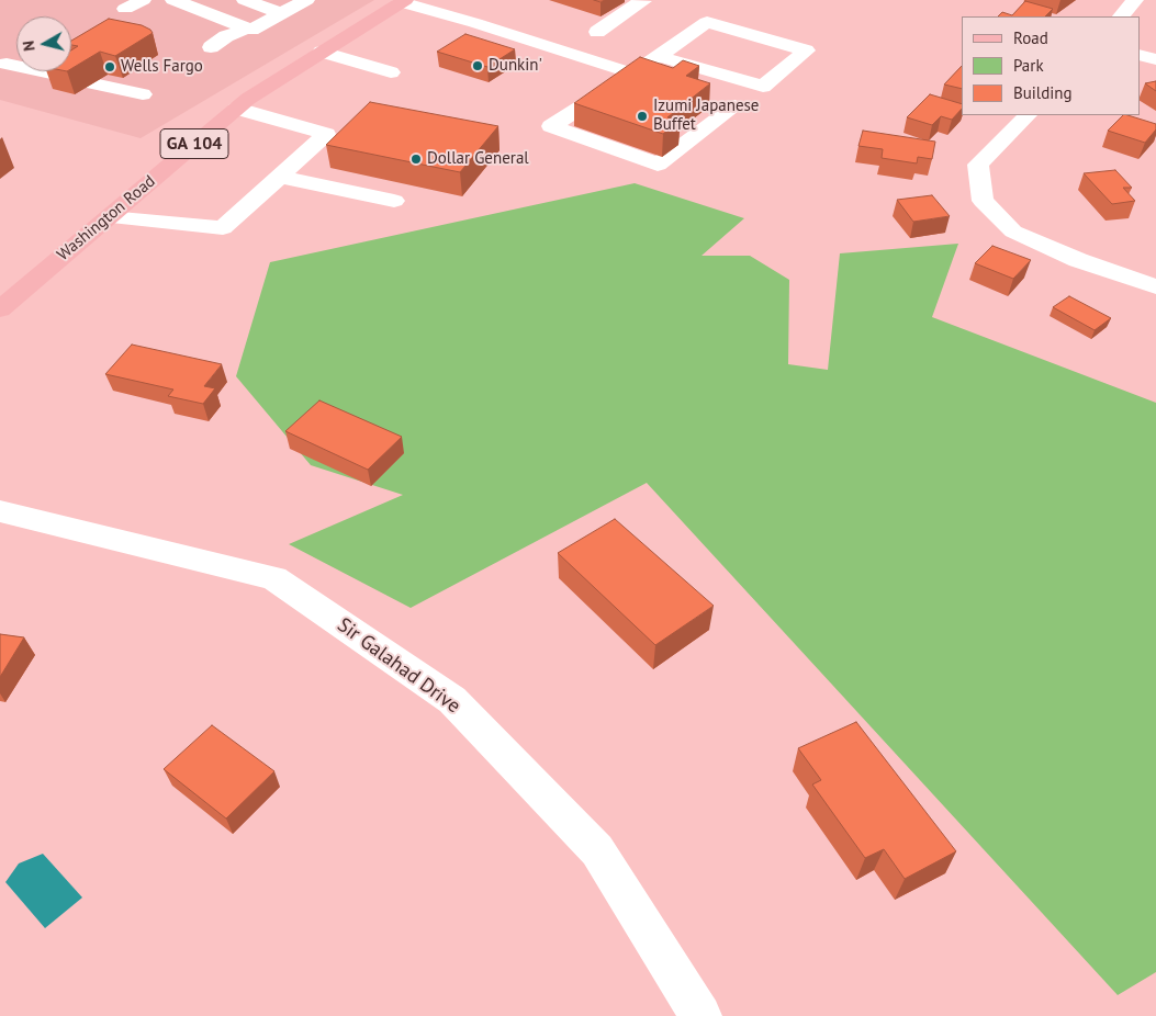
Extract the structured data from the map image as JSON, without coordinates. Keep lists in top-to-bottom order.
{
  "streets": {
    "main road": ["GA 104", "Washington Road"],
    "street": ["Sir Galahad Drive"]
  },
  "places": [
    "Dunkin'",
    "Wells Fargo",
    "Izumi Japanese Buffet",
    "Dollar General"
  ],
  "legend": ["Road", "Park", "Building"],
  "north": "left"
}
